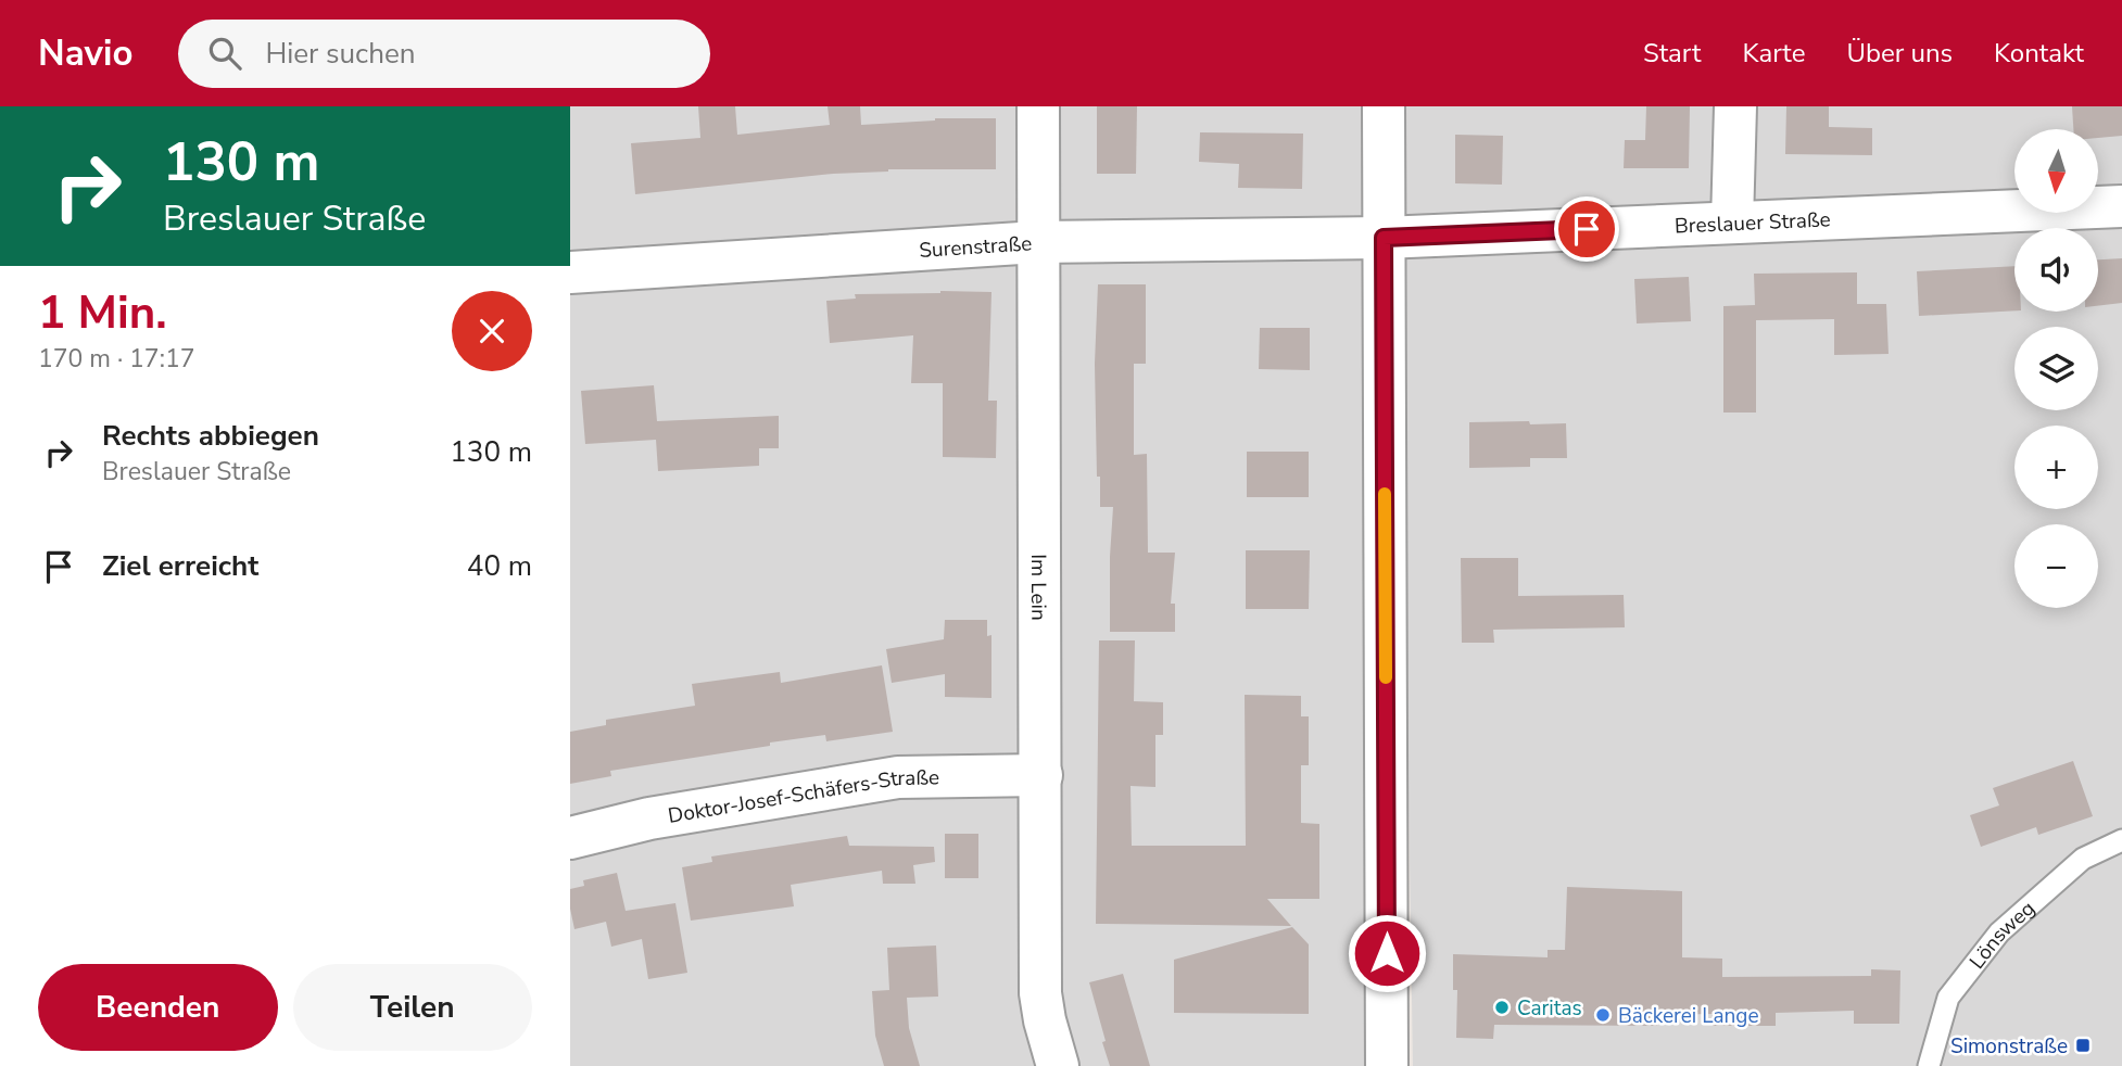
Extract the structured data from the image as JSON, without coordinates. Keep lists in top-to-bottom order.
{
  "streets": {
    "street": [
      "Breslauer Straße",
      "Surenstraße",
      "Im Lein",
      "Doktor-Josef-Schäfers-Straße"
    ],
    "lane": ["Lönsweg"]
  },
  "crossings": [
    ["Breslauer Straße", "Surenstraße"],
    ["Surenstraße", "Im Lein"],
    ["Im Lein", "Doktor-Josef-Schäfers-Straße"]
  ],
  "places": {
    "other": ["Caritas", "Bäckerei Lange"],
    "transit": ["Simonstraße"]
  },
  "north": "bottom",
  "page": {
    "header": "Navio",
    "search": "Hier suchen",
    "nav": [
      "Start",
      "Karte",
      "Über uns",
      "Kontakt"
    ],
    "turn": ["130 m", "Breslauer Straße"],
    "map_buttons": ["+", "−"],
    "heading": ["1 Min.", "170 m · 17:17"],
    "list": [
      {
        "name": "Rechts abbiegen",
        "note": "Breslauer Straße",
        "value": "130 m"
      },
      {
        "name": "Ziel erreicht",
        "value": "40 m"
      }
    ],
    "buttons": ["Beenden", "Teilen"]
  }
}
